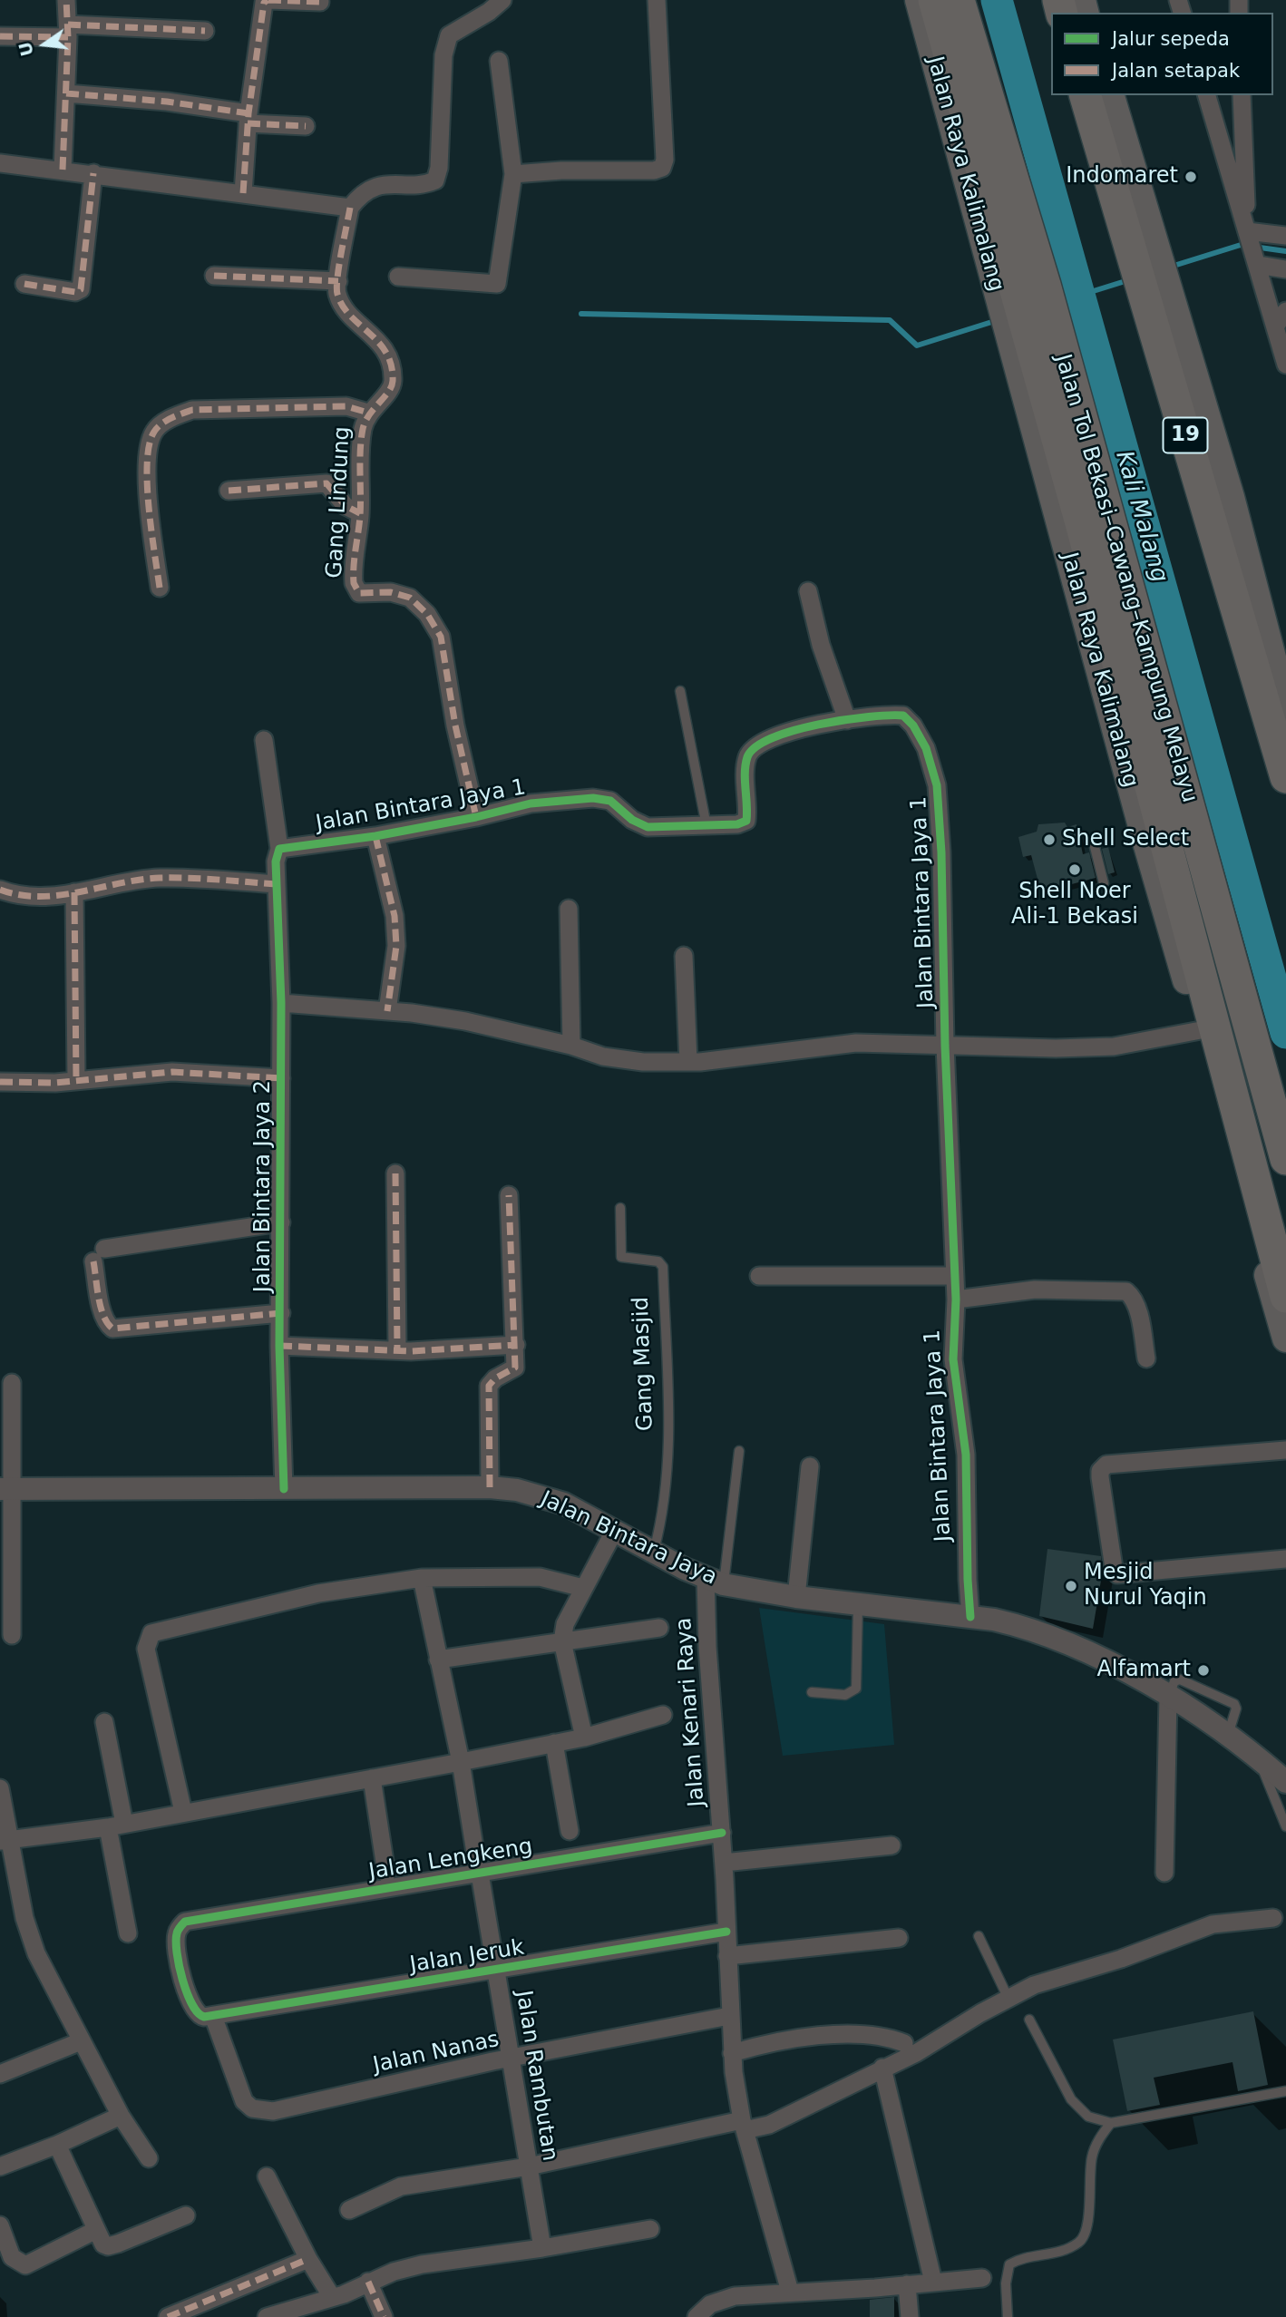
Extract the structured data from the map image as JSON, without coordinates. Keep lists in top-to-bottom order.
{
  "streets": {
    "highway": ["19", "Jalan Tol Bekasi–Cawang–Kampung Melayu"],
    "main road": ["Jalan Raya Kalimalang"],
    "street": [
      "Gang Lindung",
      "Jalan Bintara Jaya 1",
      "Jalan Bintara Jaya 2",
      "Jalan Bintara Jaya",
      "Jalan Kenari Raya",
      "Jalan Lengkeng",
      "Jalan Jeruk",
      "Jalan Nanas",
      "Jalan Rambutan"
    ],
    "lane": ["Gang Masjid"]
  },
  "crossings": [
    ["Gang Lindung", "Jalan Bintara Jaya 1"],
    ["Jalan Bintara Jaya 1", "Jalan Bintara Jaya"],
    ["Jalan Bintara Jaya 2", "Jalan Bintara Jaya"],
    ["Gang Masjid", "Jalan Bintara Jaya"],
    ["Jalan Bintara Jaya", "Jalan Kenari Raya"],
    ["Jalan Kenari Raya", "Jalan Lengkeng"],
    ["Jalan Kenari Raya", "Jalan Jeruk"],
    ["Jalan Kenari Raya", "Jalan Nanas"],
    ["Jalan Lengkeng", "Jalan Jeruk"],
    ["Jalan Lengkeng", "Jalan Nanas"],
    ["Jalan Lengkeng", "Jalan Rambutan"],
    ["Jalan Jeruk", "Jalan Nanas"],
    ["Jalan Jeruk", "Jalan Rambutan"],
    ["Jalan Nanas", "Jalan Rambutan"]
  ],
  "water": ["Kali Malang"],
  "places": [
    "Indomaret",
    "Shell Select",
    "Shell Noer Ali-1 Bekasi",
    "Mesjid Nurul Yaqin",
    "Alfamart"
  ],
  "legend": ["Jalur sepeda", "Jalan setapak"],
  "north": "left"
}
